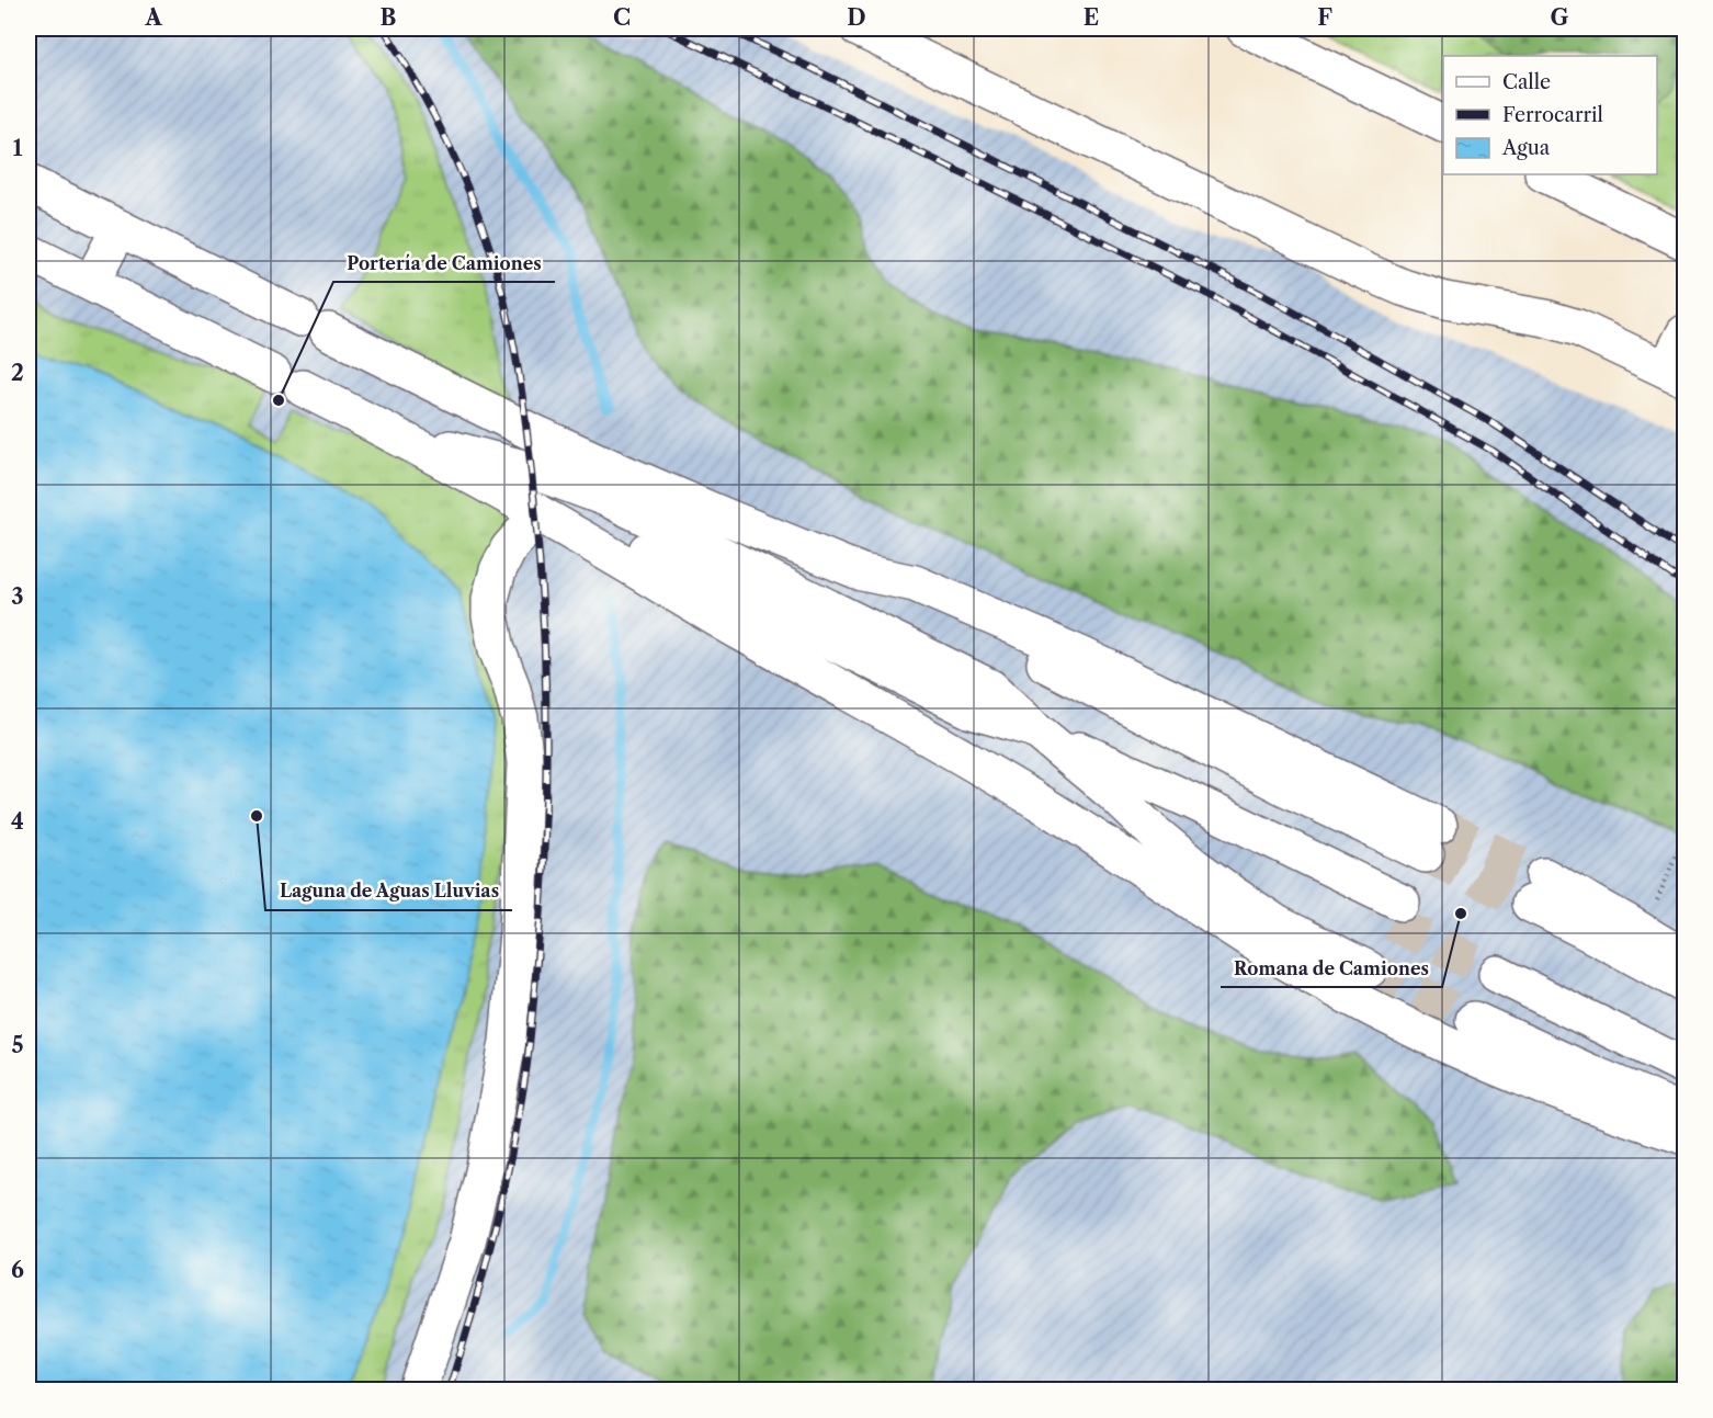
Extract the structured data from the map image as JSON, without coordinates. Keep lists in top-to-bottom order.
{
  "places": ["Portería de Camiones", "Laguna de Aguas Lluvias", "Romana de Camiones"],
  "legend": ["Calle", "Ferrocarril", "Agua"],
  "grid": {
    "columns": [
      "A",
      "B",
      "C",
      "D",
      "E",
      "F",
      "G"
    ],
    "rows": [
      "1",
      "2",
      "3",
      "4",
      "5",
      "6"
    ]
  }
}
